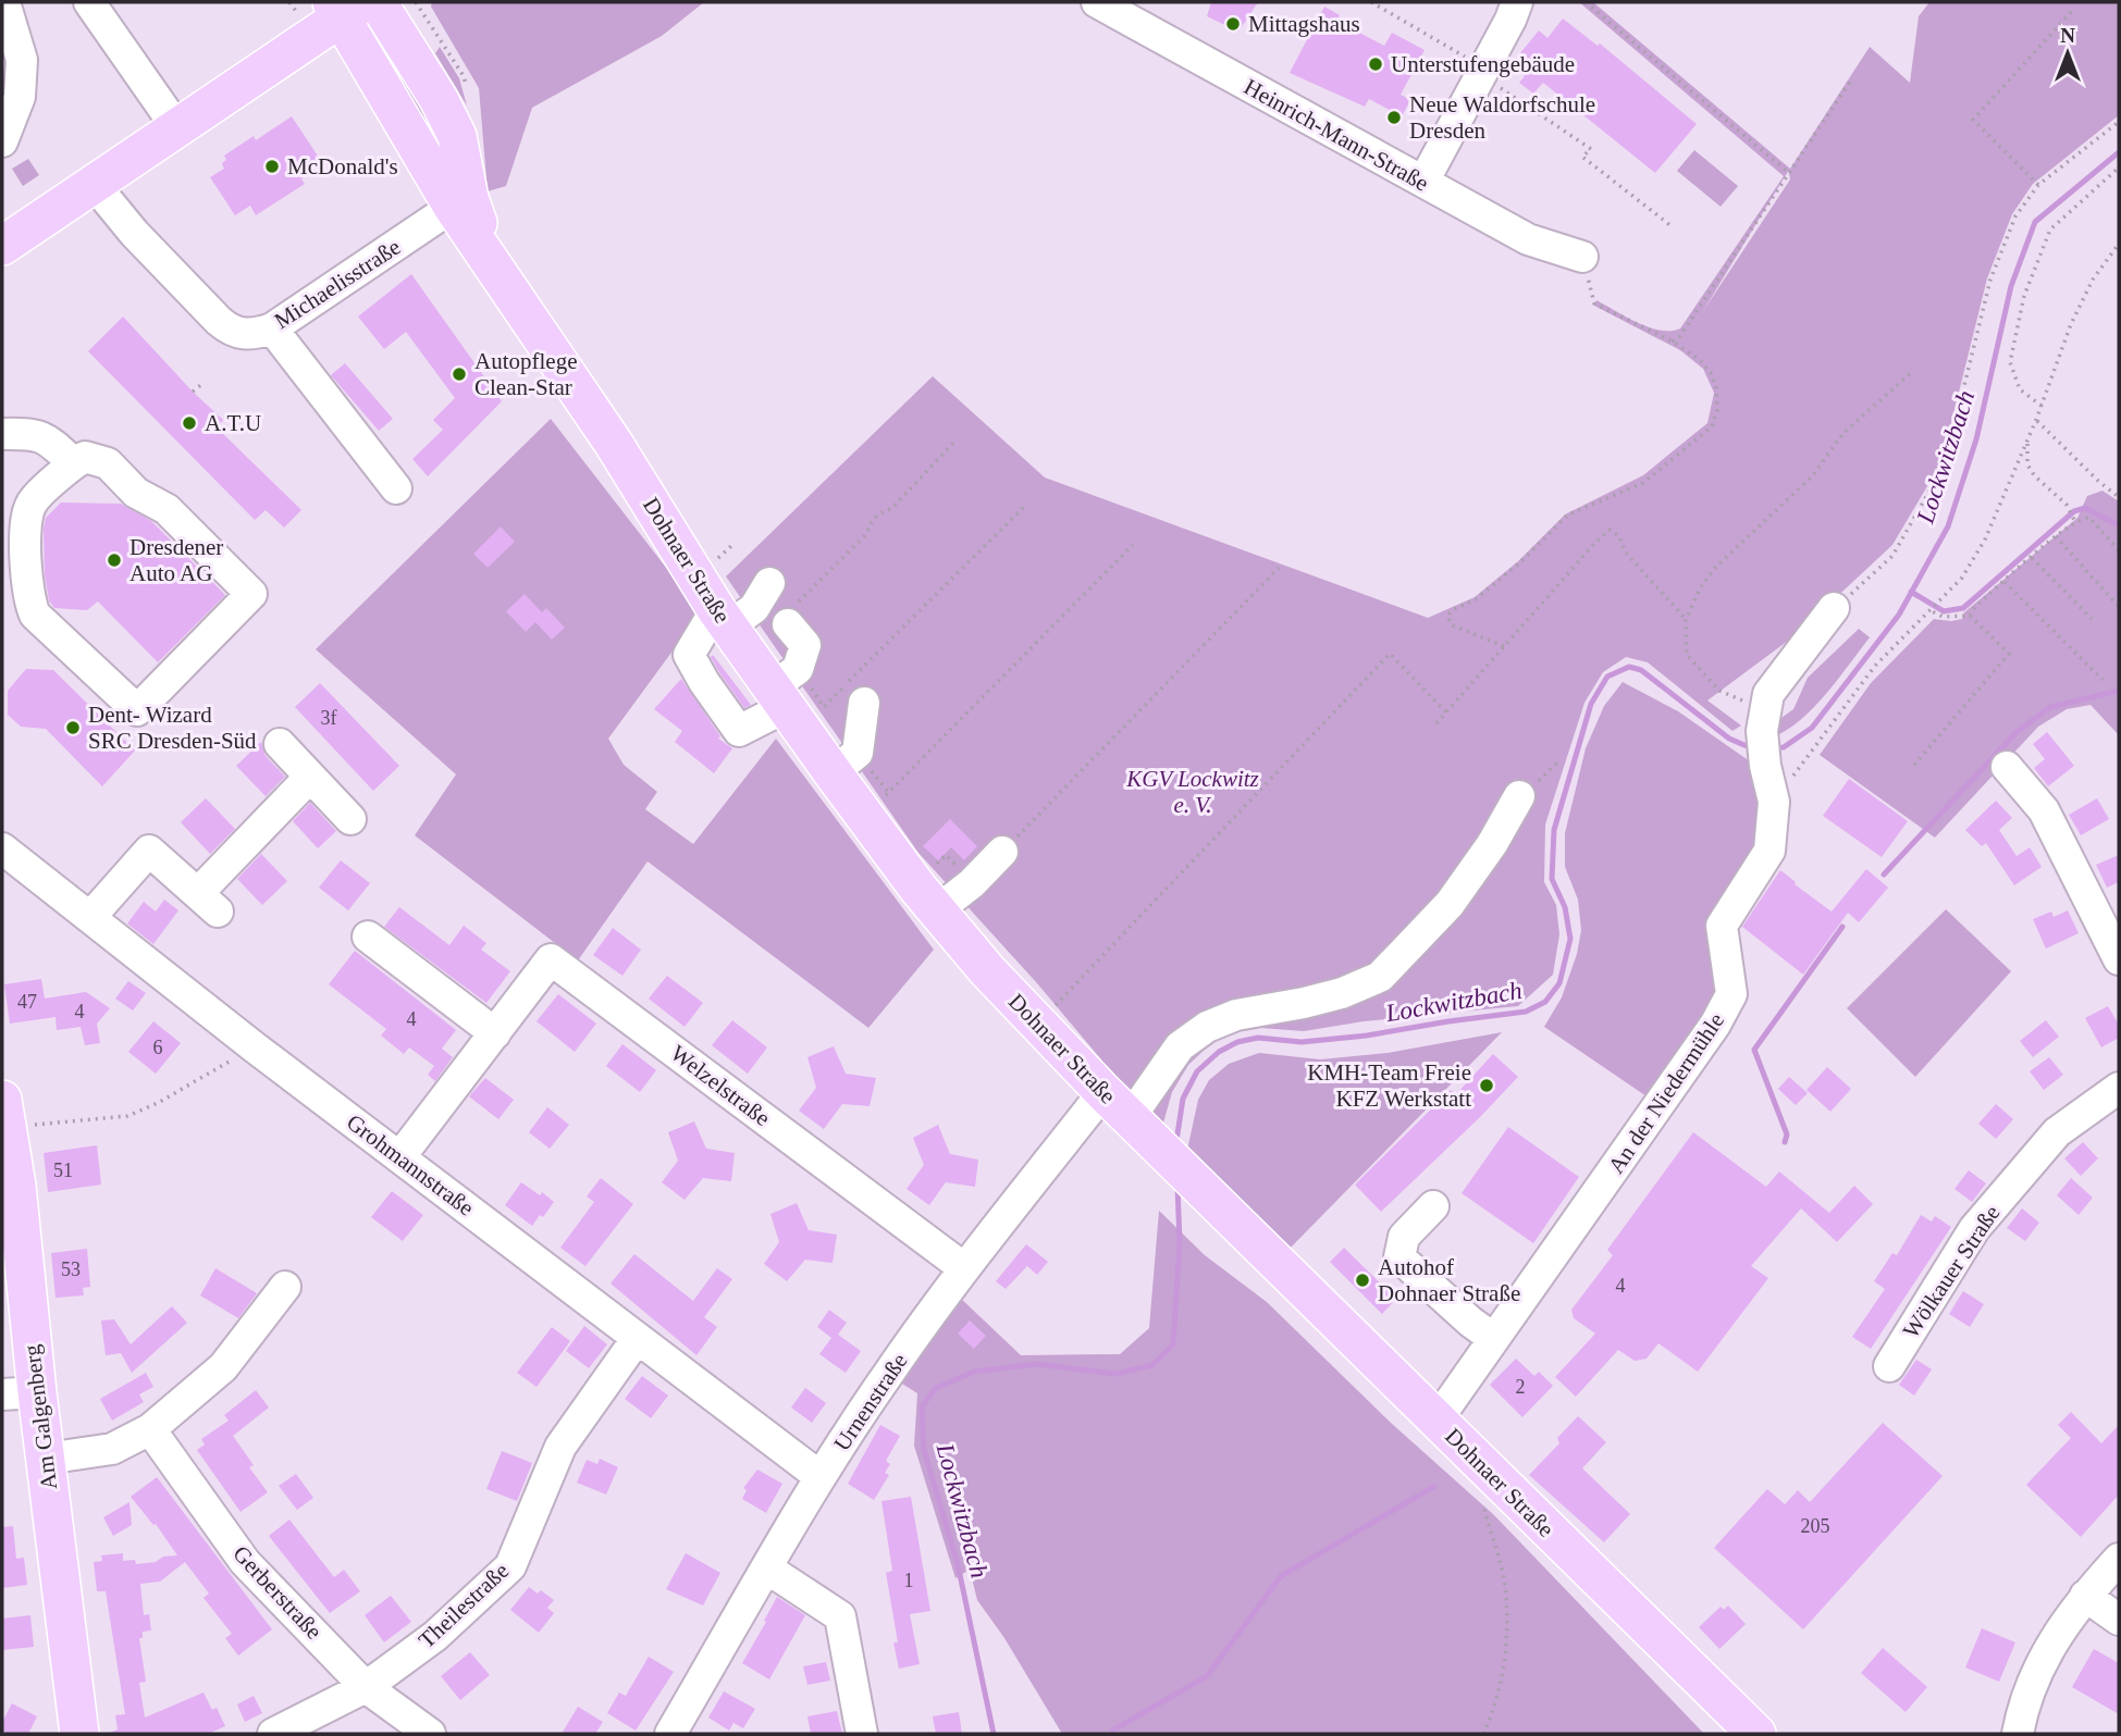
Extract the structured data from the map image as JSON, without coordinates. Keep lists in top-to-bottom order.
{
  "streets": {
    "main road": ["Dohnaer Straße", "Am Galgenberg"],
    "street": [
      "Heinrich-Mann-Straße",
      "Michaelisstraße",
      "Welzelstraße",
      "An der Niedermühle",
      "Grohmannstraße",
      "Wölkauer Straße",
      "Urnenstraße",
      "Gerberstraße",
      "Theilestraße"
    ]
  },
  "crossings": [
    ["Michaelisstraße", "Dohnaer Straße"],
    ["Dohnaer Straße", "An der Niedermühle"],
    ["Dohnaer Straße", "Urnenstraße"],
    ["Welzelstraße", "Grohmannstraße"],
    ["Welzelstraße", "Urnenstraße"],
    ["Grohmannstraße", "Urnenstraße"],
    ["Grohmannstraße", "Theilestraße"],
    ["Gerberstraße", "Theilestraße"]
  ],
  "water": ["Lockwitzbach"],
  "parks": ["KGV Lockwitz e. V."],
  "places": [
    "Mittagshaus",
    "Unterstufengebäude",
    "Neue Waldorfschule Dresden",
    "McDonald's",
    "Autopflege Clean-Star",
    "A.T.U",
    "Dresdener Auto AG",
    "Dent- Wizard SRC Dresden-Süd",
    "KMH-Team Freie KFZ Werkstatt",
    "Autohof Dohnaer Straße"
  ],
  "house_numbers": [
    "3f",
    "47",
    "4",
    "4",
    "6",
    "51",
    "53",
    "4",
    "2",
    "205",
    "1"
  ],
  "north": "top"
}
